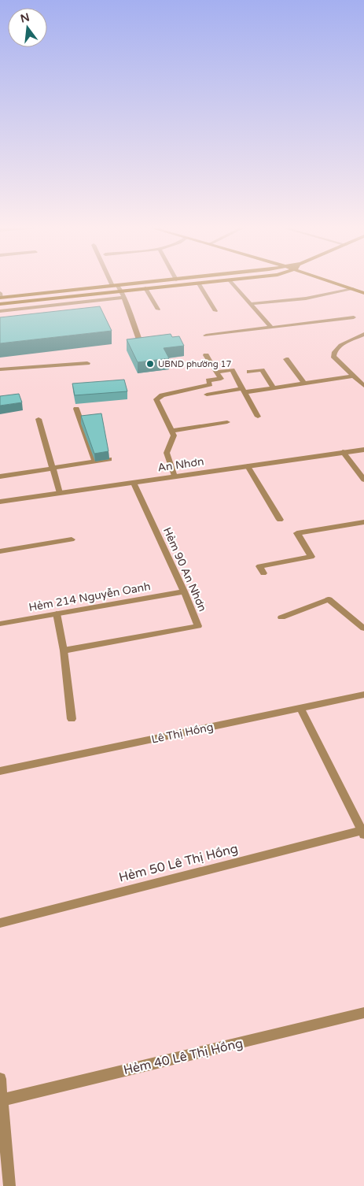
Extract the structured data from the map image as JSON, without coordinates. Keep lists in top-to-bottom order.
{
  "streets": {
    "street": [
      "An Nhơn",
      "Hẻm 90 An Nhơn",
      "Hẻm 214 Nguyễn Oanh",
      "Lê Thị Hồng",
      "Hẻm 50 Lê Thị Hồng",
      "Hẻm 40 Lê Thị Hồng"
    ]
  },
  "crossings": [
    ["An Nhơn", "Hẻm 90 An Nhơn"],
    ["Hẻm 90 An Nhơn", "Hẻm 214 Nguyễn Oanh"]
  ],
  "places": ["UBND phường 17"],
  "north": "top"
}
